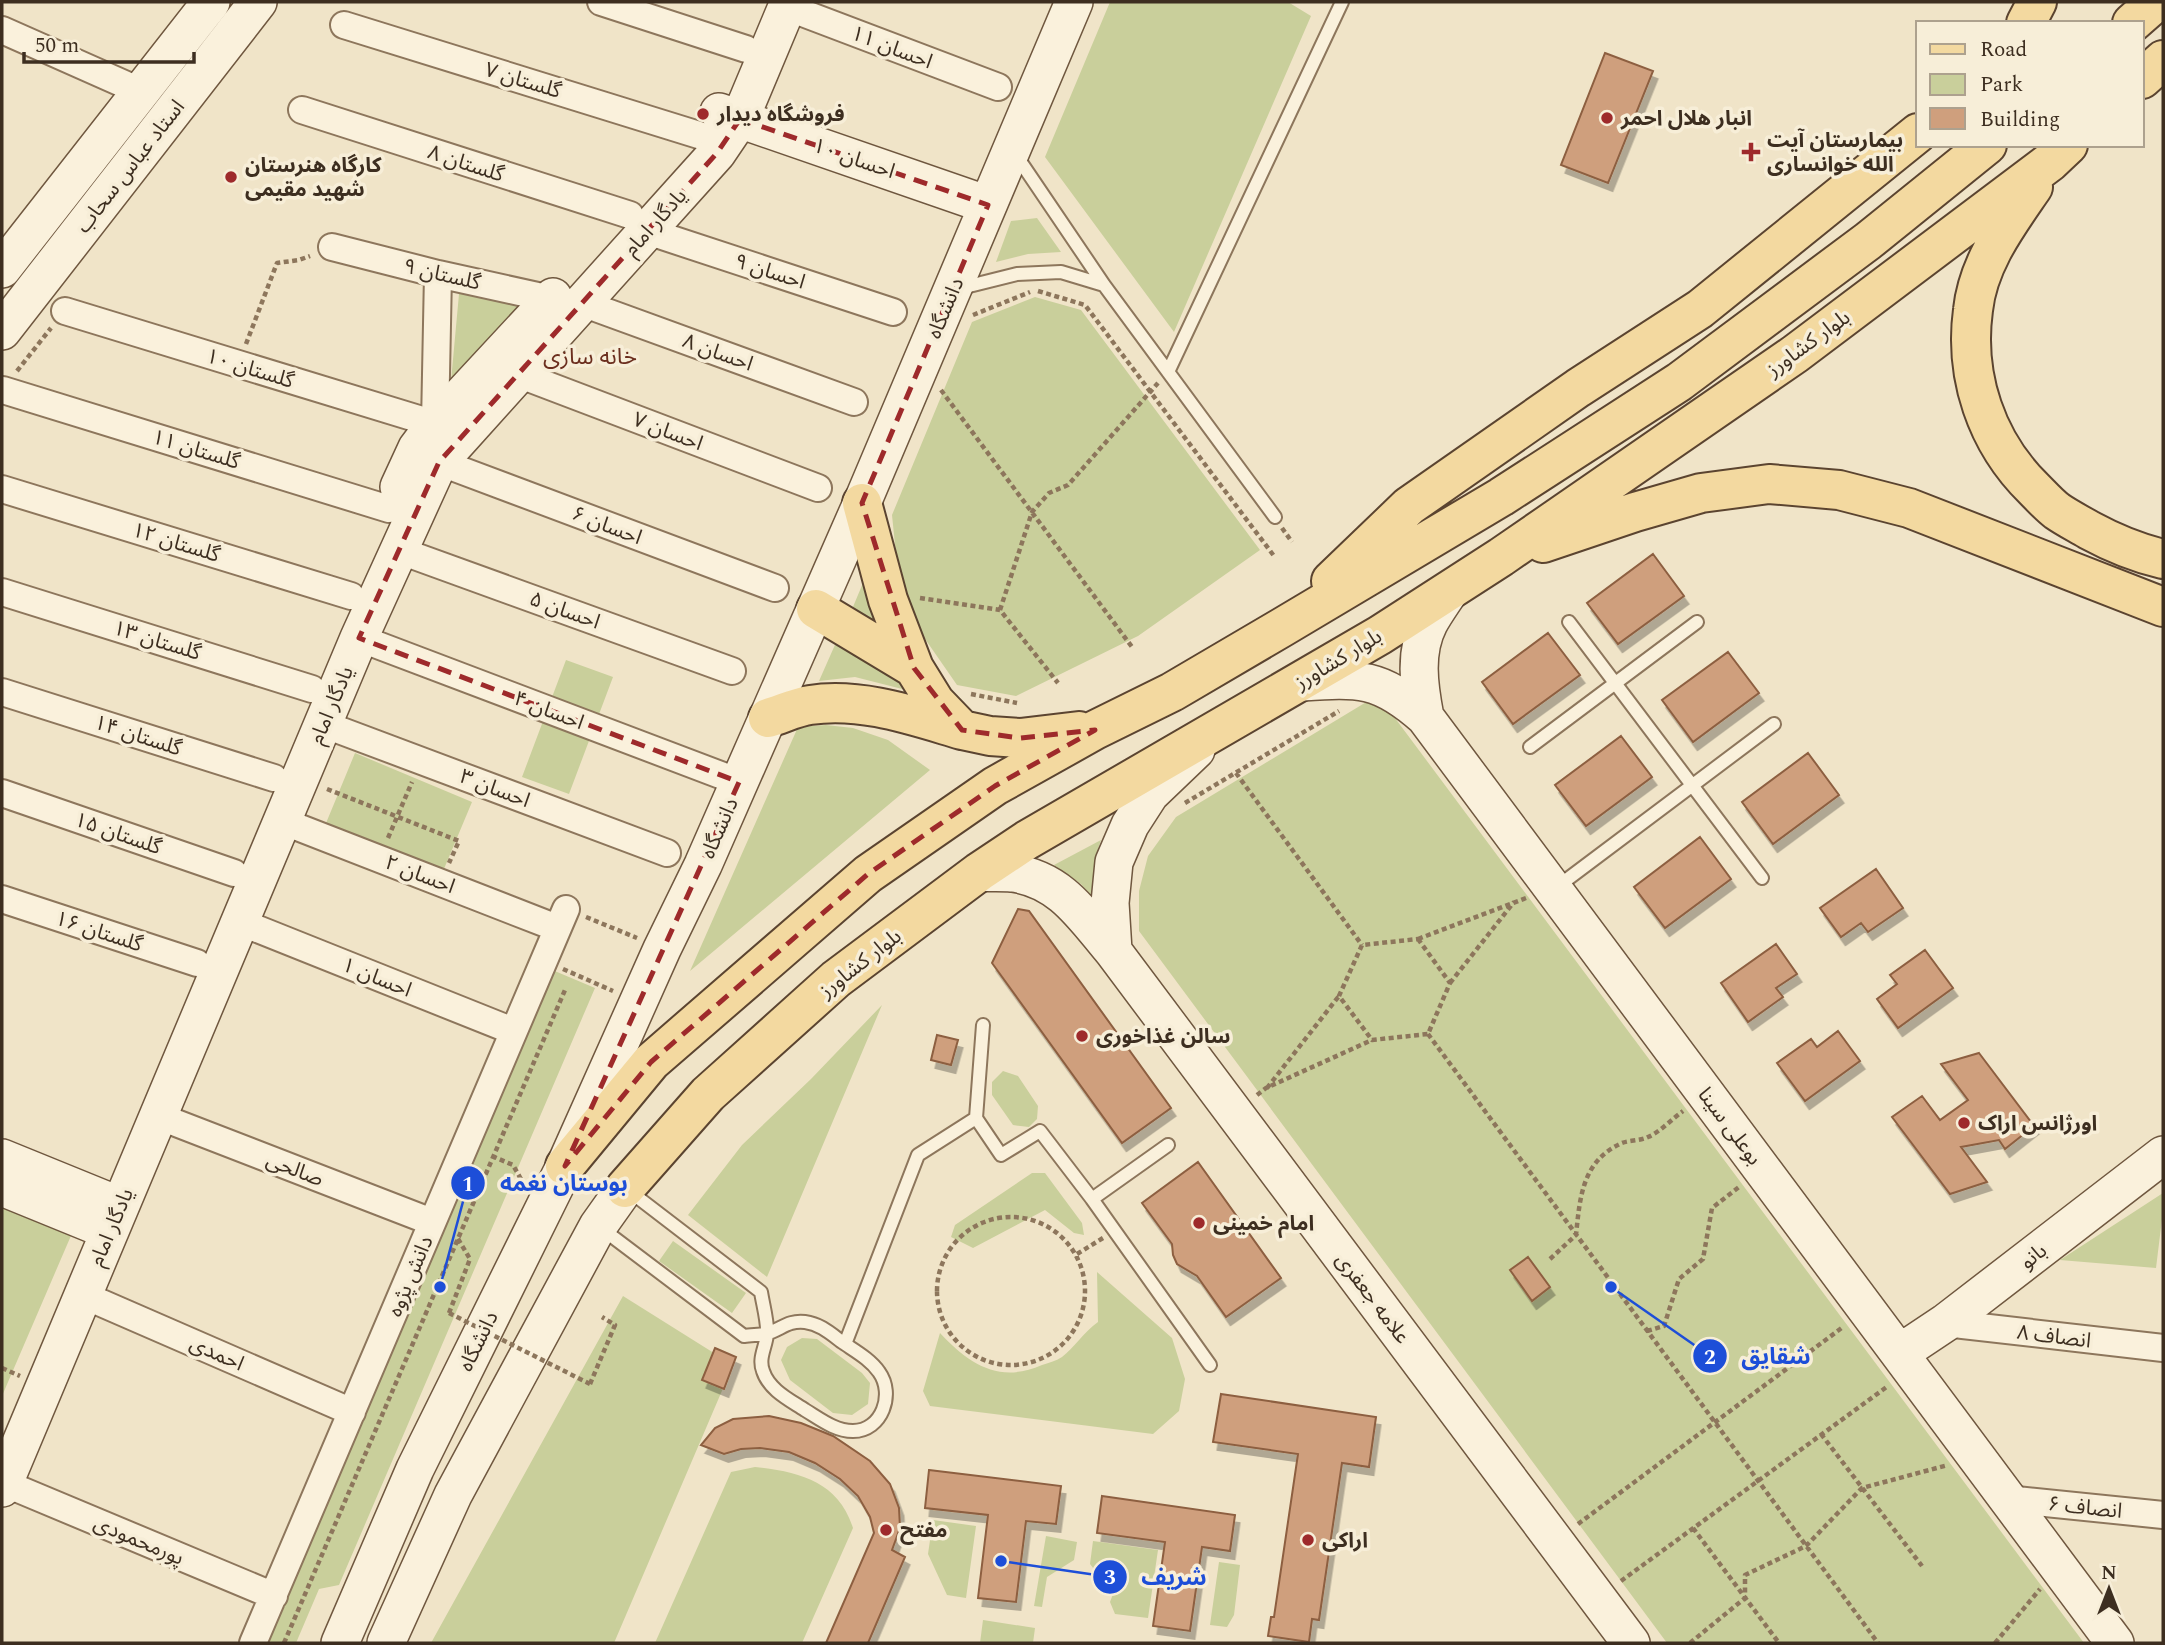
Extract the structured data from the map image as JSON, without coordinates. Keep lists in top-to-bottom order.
{
  "streets": {
    "main road": ["بلوار کشاورز"],
    "street": [
      "احسان ۱۱",
      "گلستان ۷",
      "احسان ۱۰",
      "گلستان ۸",
      "استاد عباس سحاب",
      "یادگار امام",
      "احسان ۹",
      "گلستان ۹",
      "دانشگاه",
      "احسان ۸",
      "گلستان ۱۰",
      "احسان ۷",
      "گلستان ۱۱",
      "احسان ۶",
      "گلستان ۱۲",
      "احسان ۵",
      "گلستان ۱۳",
      "احسان ۴",
      "گلستان ۱۴",
      "احسان ۳",
      "گلستان ۱۵",
      "احسان ۲",
      "گلستان ۱۶",
      "احسان ۱",
      "بوعلی سینا",
      "صالحی",
      "بانو",
      "دانش پژوه",
      "علامه جعفری",
      "انصاف ۸",
      "احمدی",
      "انصاف ۶",
      "پورمحمودی"
    ]
  },
  "crossings": [
    ["احسان ۱۱", "یادگار امام"],
    ["گلستان ۷", "احسان ۱۰"],
    ["گلستان ۷", "یادگار امام"],
    ["احسان ۱۰", "یادگار امام"],
    ["احسان ۱۰", "دانشگاه"],
    ["گلستان ۸", "یادگار امام"],
    ["گلستان ۸", "احسان ۹"],
    ["یادگار امام", "احسان ۹"],
    ["یادگار امام", "گلستان ۹"],
    ["یادگار امام", "احسان ۸"],
    ["یادگار امام", "گلستان ۱۰"],
    ["یادگار امام", "احسان ۷"],
    ["یادگار امام", "گلستان ۱۱"],
    ["یادگار امام", "احسان ۶"],
    ["یادگار امام", "گلستان ۱۲"],
    ["یادگار امام", "احسان ۵"],
    ["یادگار امام", "گلستان ۱۳"],
    ["یادگار امام", "احسان ۴"],
    ["یادگار امام", "گلستان ۱۴"],
    ["یادگار امام", "احسان ۳"],
    ["یادگار امام", "گلستان ۱۵"],
    ["یادگار امام", "احسان ۲"],
    ["یادگار امام", "گلستان ۱۶"],
    ["یادگار امام", "احسان ۱"],
    ["یادگار امام", "صالحی"],
    ["یادگار امام", "احمدی"],
    ["یادگار امام", "پورمحمودی"],
    ["گلستان ۹", "احسان ۸"],
    ["دانشگاه", "احسان ۴"],
    ["بلوار کشاورز", "بوعلی سینا"],
    ["بلوار کشاورز", "علامه جعفری"],
    ["احسان ۲", "دانش پژوه"],
    ["احسان ۱", "دانش پژوه"],
    ["بوعلی سینا", "بانو"],
    ["بوعلی سینا", "انصاف ۶"],
    ["صالحی", "دانش پژوه"],
    ["بانو", "انصاف ۸"],
    ["دانش پژوه", "احمدی"],
    ["دانش پژوه", "پورمحمودی"]
  ],
  "districts": ["خانه سازی"],
  "places": {
    "other": [
      "فروشگاه دیدار",
      "انبار هلال احمر",
      "کارگاه هنرستان شهید مقیمی",
      "سالن غذاخوری",
      "اورژانس اراک",
      "امام خمینی",
      "بوستان نغمه",
      "شقایق",
      "مفتح",
      "اراکی",
      "شریف"
    ],
    "health": ["بیمارستان آیت الله خوانساری"]
  },
  "legend": ["Road", "Park", "Building"],
  "scale_bar": "50 m",
  "north": "top"
}
